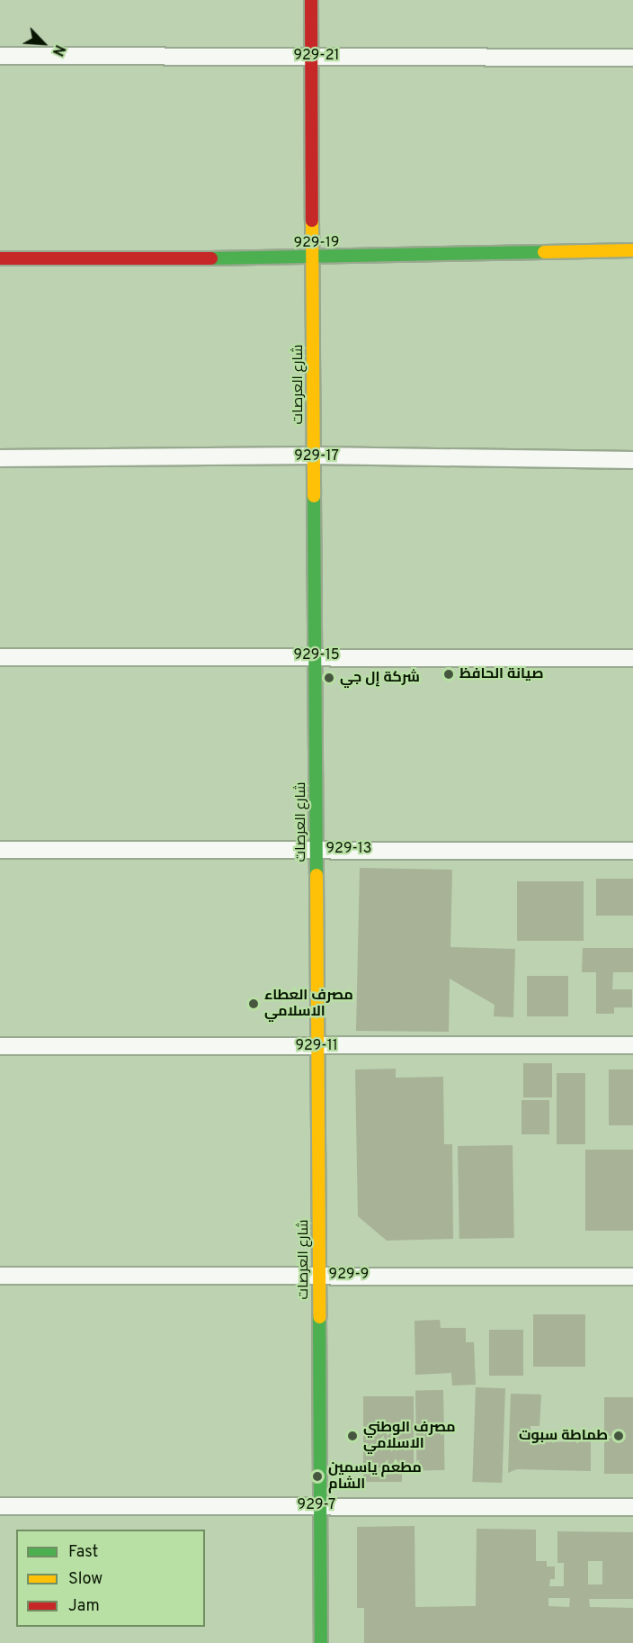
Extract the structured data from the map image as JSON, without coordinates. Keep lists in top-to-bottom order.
{
  "streets": {
    "street": [
      "929-21",
      "929-19",
      "شارع العرصات",
      "929-17",
      "929-15",
      "929-13",
      "929-11",
      "929-9",
      "929-7"
    ]
  },
  "crossings": [
    ["929-21", "شارع العرصات"],
    ["929-19", "شارع العرصات"],
    ["شارع العرصات", "929-17"],
    ["شارع العرصات", "929-15"],
    ["شارع العرصات", "929-13"],
    ["شارع العرصات", "929-11"],
    ["شارع العرصات", "929-9"],
    ["شارع العرصات", "929-7"]
  ],
  "places": [
    "صيانة الحافظ",
    "شركة إل جي",
    "مصرف العطاء الاسلامي",
    "مصرف الوطني الاسلامي",
    "طماطة سبوت",
    "مطعم ياسمين الشام"
  ],
  "legend": ["Fast", "Slow", "Jam"],
  "north": "bottom right"
}
